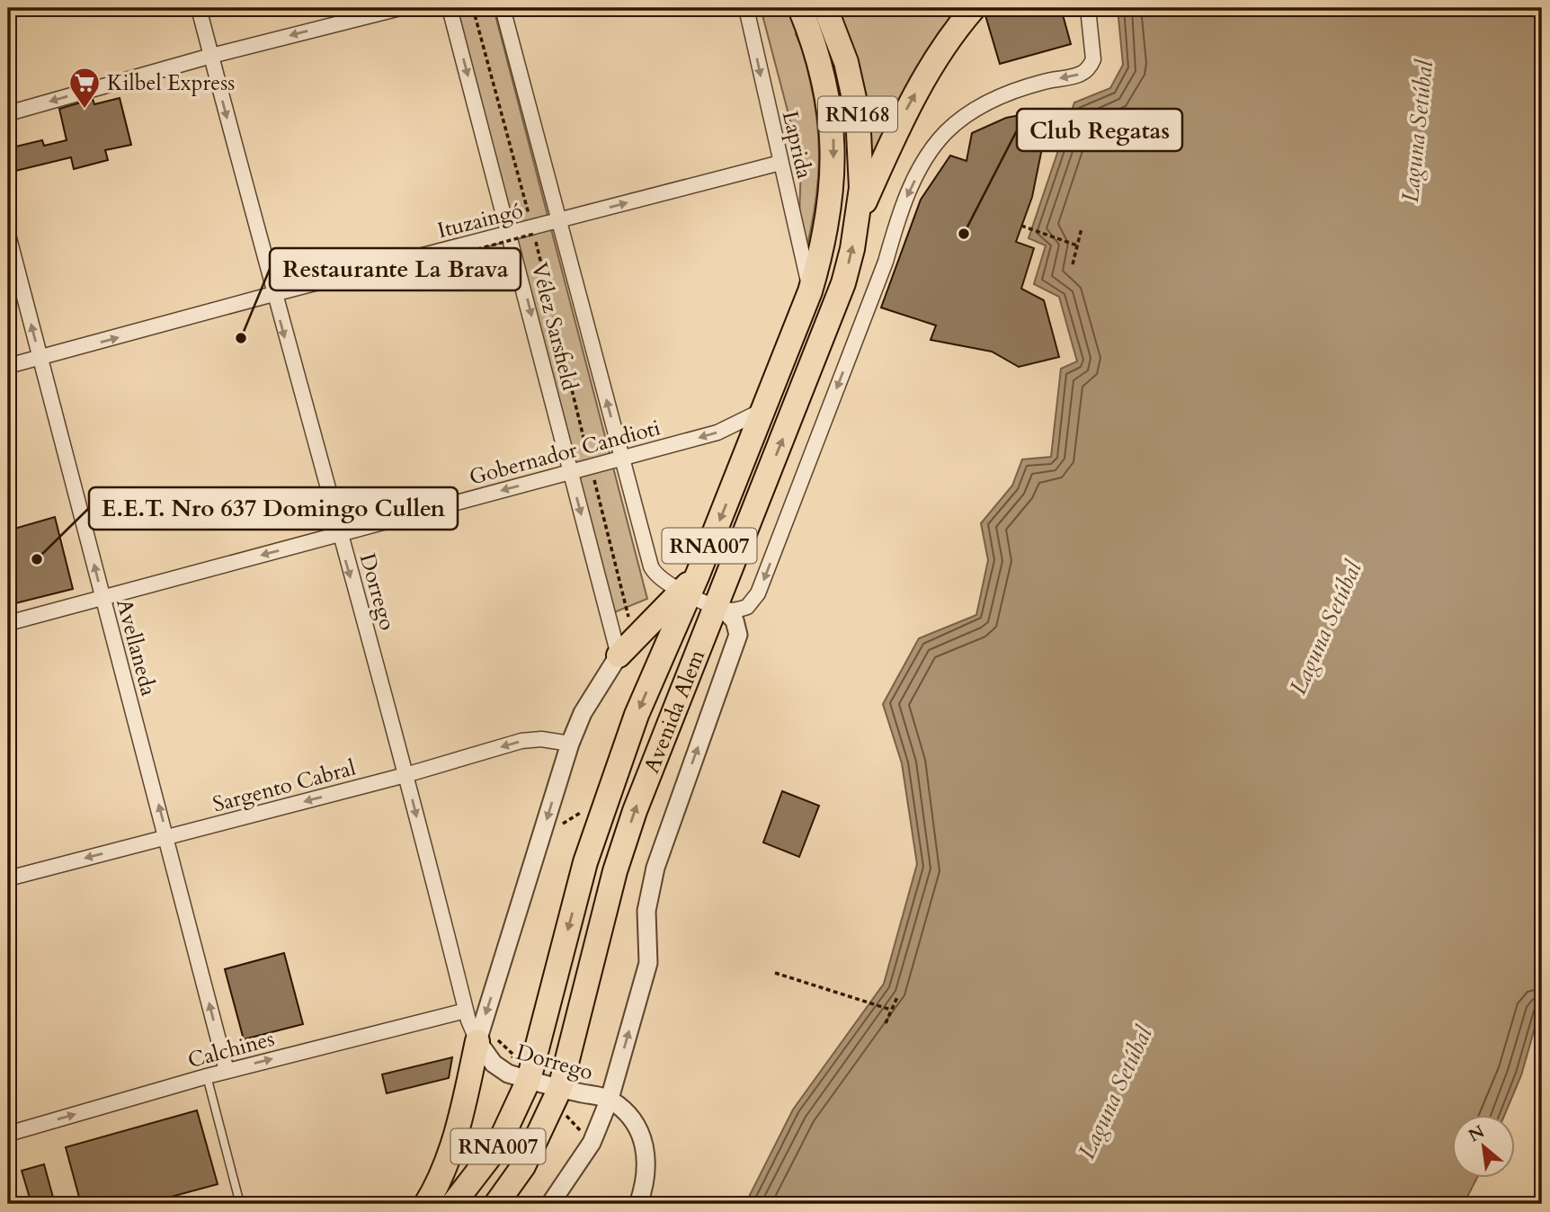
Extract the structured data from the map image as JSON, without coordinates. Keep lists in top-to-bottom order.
{
  "streets": {
    "highway": ["RN168", "RNA007", "Avenida Alem"],
    "street": [
      "Laprida",
      "Ituzaingó",
      "Vélez Sarsfield",
      "Gobernador Candioti",
      "Dorrego",
      "Avellaneda",
      "Sargento Cabral",
      "Calchines"
    ]
  },
  "crossings": [
    ["RN168", "RNA007"],
    ["RN168", "Avenida Alem"],
    ["Laprida", "Ituzaingó"],
    ["Laprida", "RNA007"],
    ["Laprida", "Avenida Alem"],
    ["Ituzaingó", "Vélez Sarsfield"],
    ["Ituzaingó", "Dorrego"],
    ["Ituzaingó", "Avellaneda"],
    ["Vélez Sarsfield", "Gobernador Candioti"],
    ["Vélez Sarsfield", "Avenida Alem"],
    ["Gobernador Candioti", "Dorrego"],
    ["Gobernador Candioti", "Avellaneda"],
    ["Gobernador Candioti", "Avenida Alem"],
    ["RNA007", "Avenida Alem"],
    ["Dorrego", "Avenida Alem"],
    ["Dorrego", "Sargento Cabral"],
    ["Dorrego", "Calchines"],
    ["Avellaneda", "Sargento Cabral"],
    ["Avellaneda", "Calchines"]
  ],
  "one_way": [
    "Laprida",
    "Ituzaingó",
    "Gobernador Candioti",
    "Dorrego",
    "Avellaneda",
    "Sargento Cabral",
    "Calchines"
  ],
  "water": ["Laguna Setúbal"],
  "places": {
    "supermarket": ["Kilbel Express"],
    "other": ["Club Regatas", "Restaurante La Brava", "E.E.T. Nro 637 Domingo Cullen"]
  },
  "north": "top left"
}
